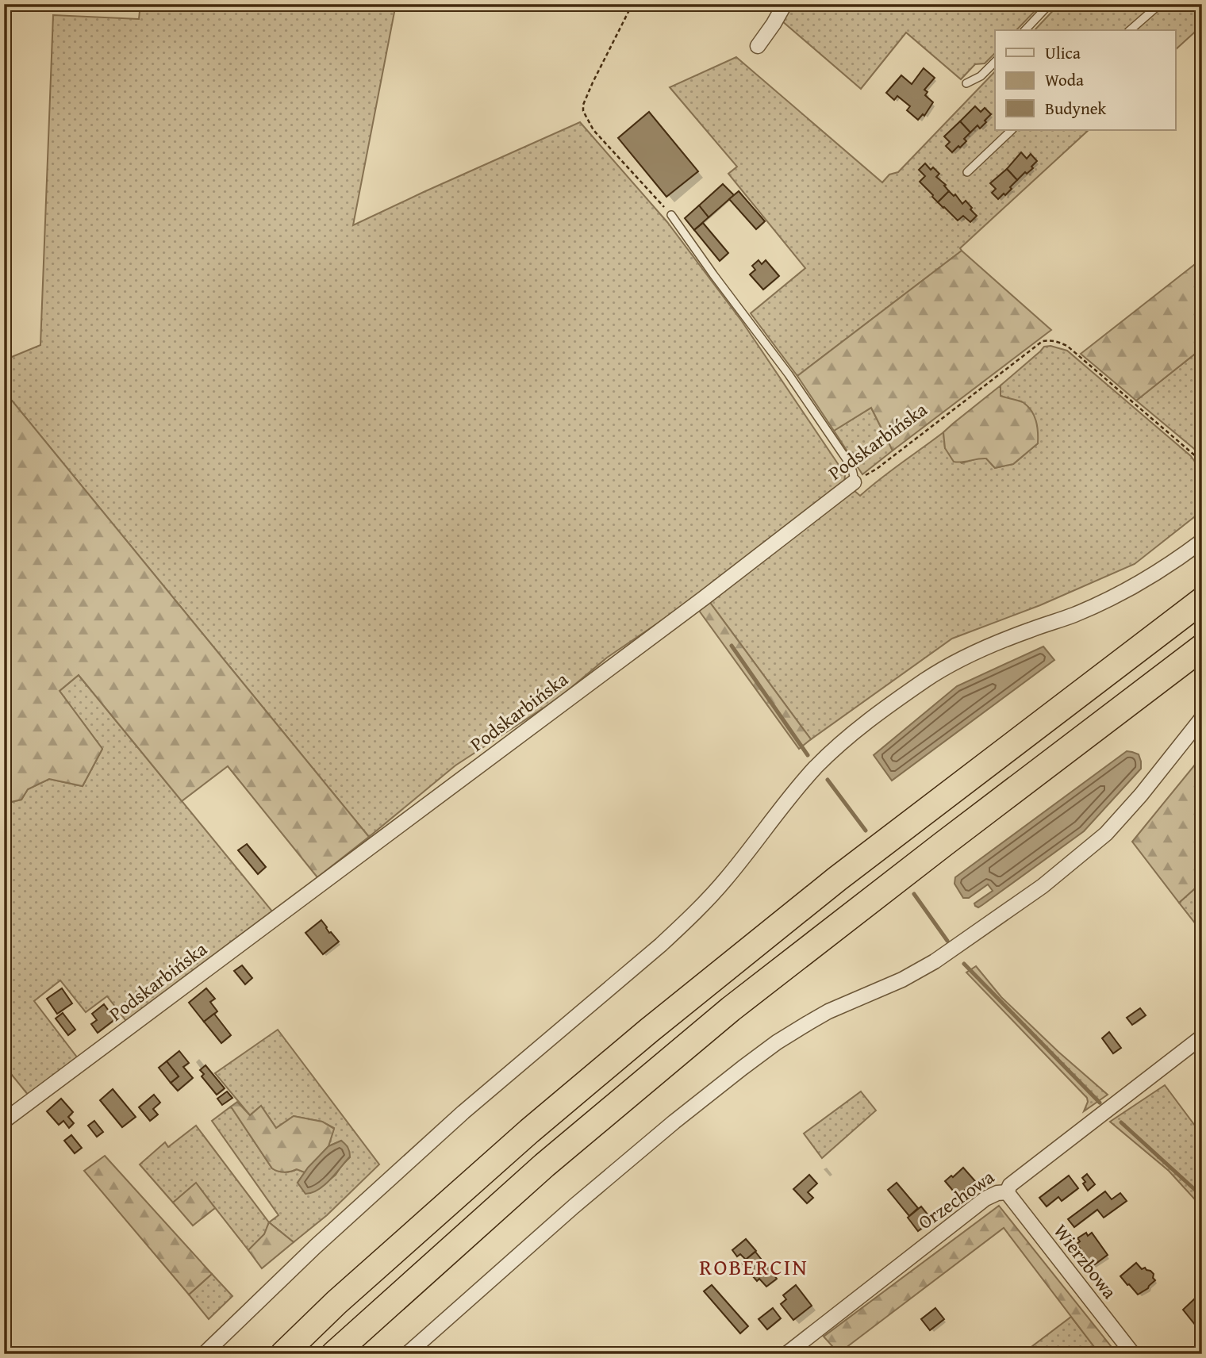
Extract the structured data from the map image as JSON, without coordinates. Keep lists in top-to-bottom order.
{
  "streets": {
    "street": ["Podskarbińska", "Orzechowa", "Wierzbowa"]
  },
  "crossings": [
    ["Orzechowa", "Wierzbowa"]
  ],
  "districts": ["ROBERCIN"],
  "legend": ["Ulica", "Woda", "Budynek"]
}
